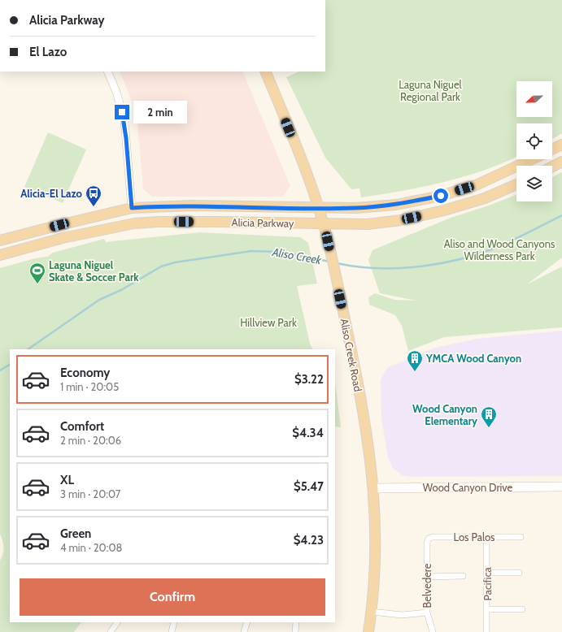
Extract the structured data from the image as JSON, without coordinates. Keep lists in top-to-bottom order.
{
  "streets": {
    "main road": ["Alicia Parkway", "Aliso Creek Road", "Wood Canyon Drive"],
    "street": ["Los Palos", "Pacifica", "Belvedere"]
  },
  "crossings": [
    ["Alicia Parkway", "Aliso Creek Road"],
    ["Aliso Creek Road", "Wood Canyon Drive"],
    ["Los Palos", "Pacifica"],
    ["Los Palos", "Belvedere"]
  ],
  "water": ["Aliso Creek"],
  "parks": ["Laguna Niguel Regional Park", "Aliso and Wood Canyons Wilderness Park", "Hillview Park"],
  "places": {
    "bus stop": ["Alicia-El Lazo"],
    "sports": ["Laguna Niguel Skate & Soccer Park"],
    "building": ["YMCA Wood Canyon", "Wood Canyon Elementary"]
  },
  "north": "left",
  "page": {
    "banner": ["Alicia Parkway", "El Lazo"],
    "bubble": "2 min",
    "list": [
      {
        "name": "Economy",
        "note": "1 min · 20:05",
        "value": "$3.22"
      },
      {
        "name": "Comfort",
        "note": "2 min · 20:06",
        "value": "$4.34"
      },
      {
        "name": "XL",
        "note": "3 min · 20:07",
        "value": "$5.47"
      },
      {
        "name": "Green",
        "note": "4 min · 20:08",
        "value": "$4.23"
      }
    ],
    "buttons": "Confirm"
  }
}
